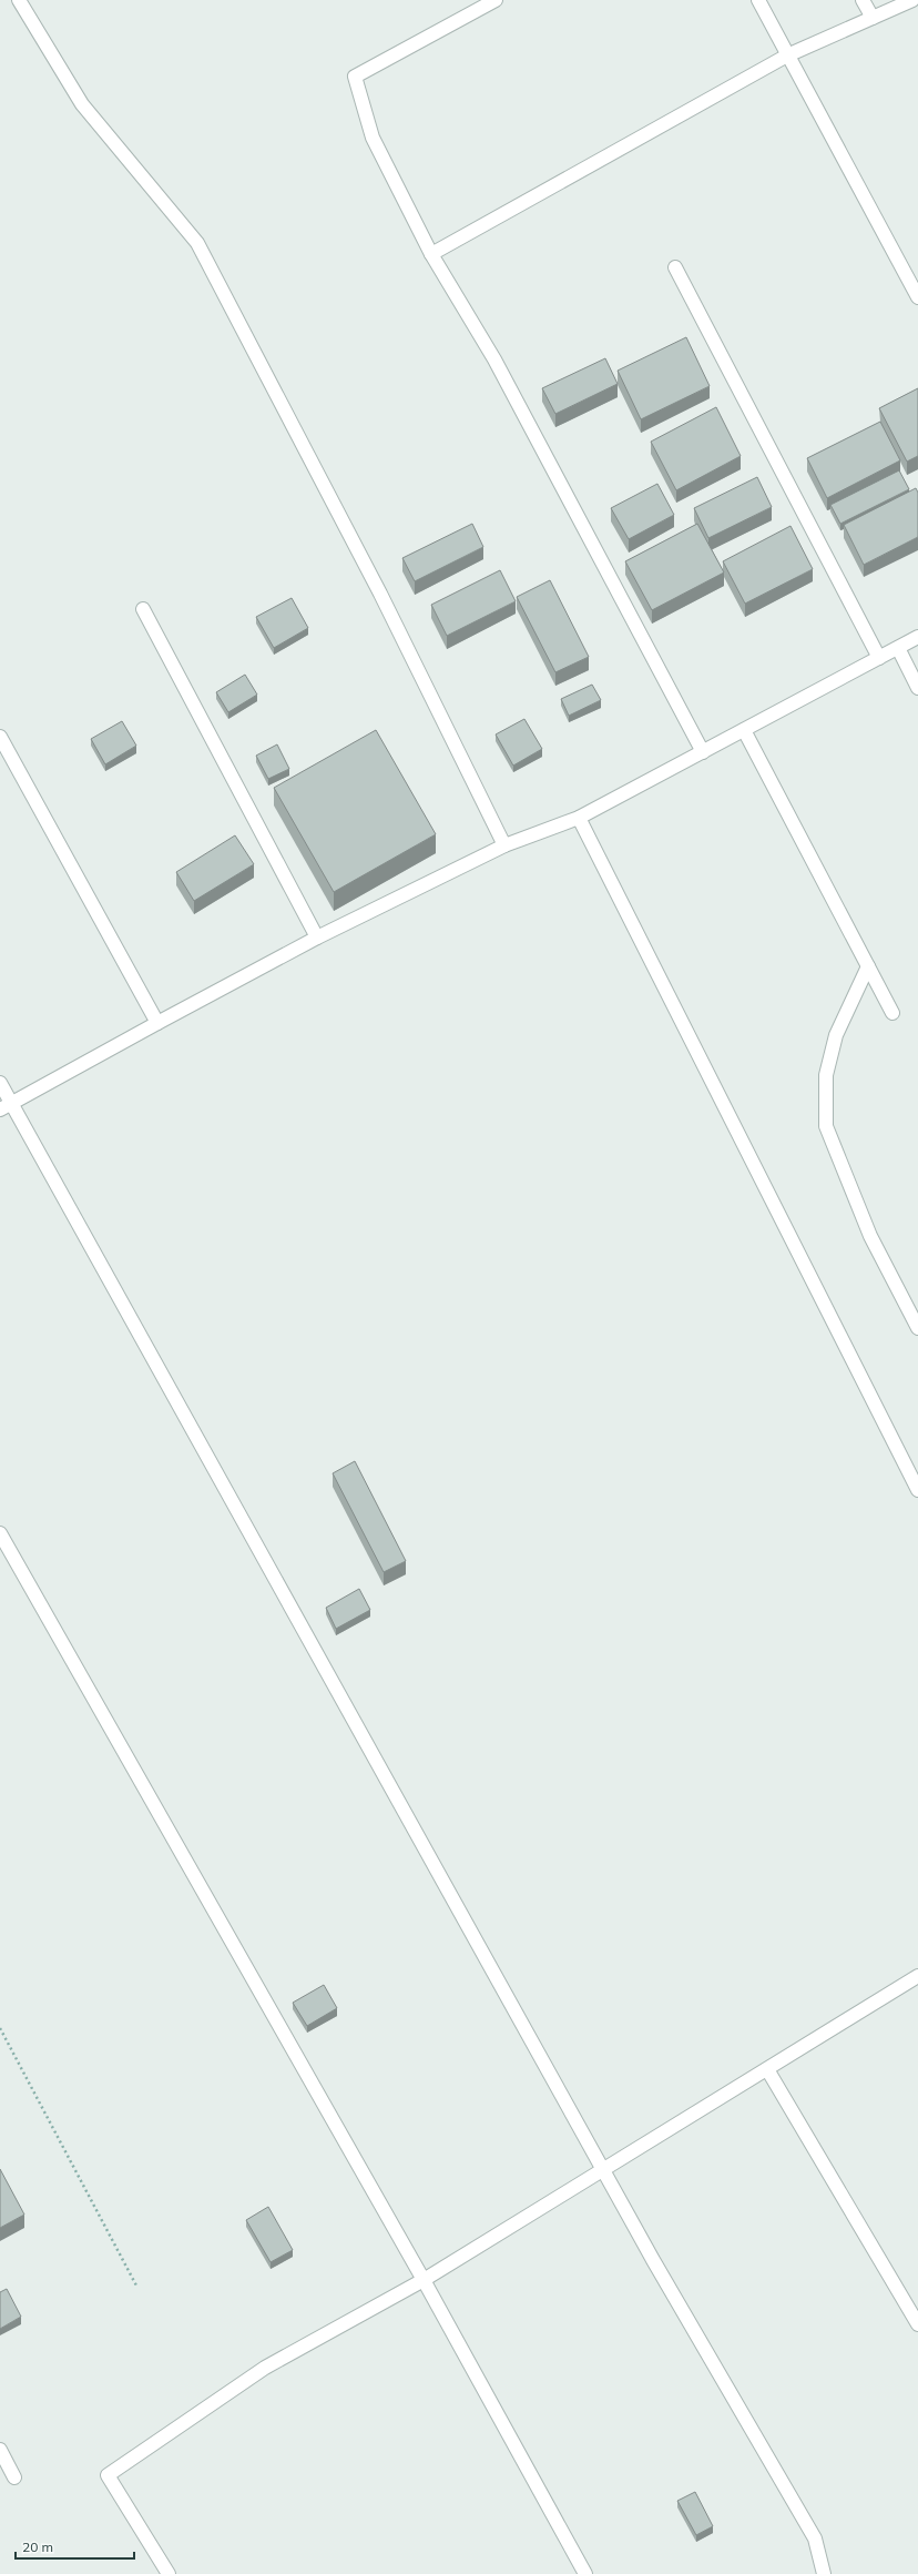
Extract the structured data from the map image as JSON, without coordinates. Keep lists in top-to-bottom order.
{
  "scale_bar": "20 m"
}
